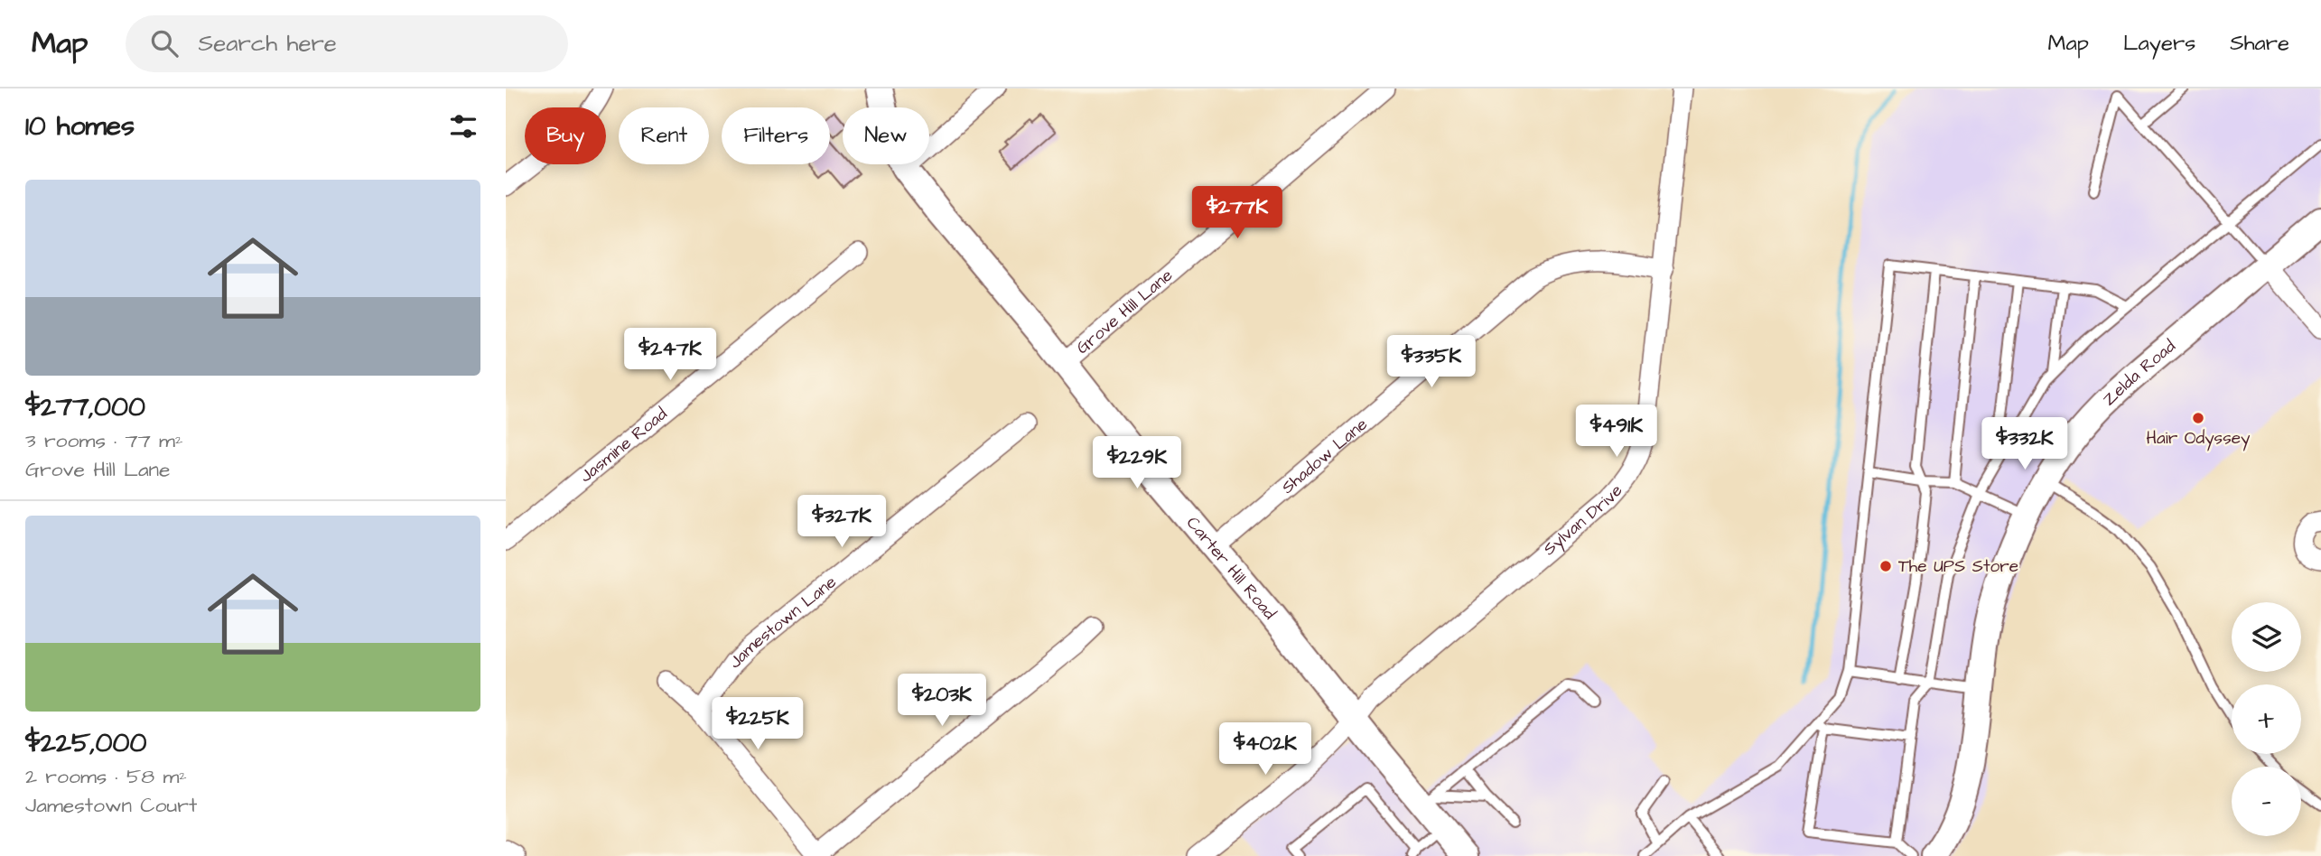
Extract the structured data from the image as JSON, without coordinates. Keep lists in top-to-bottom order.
{
  "streets": {
    "main road": ["Zelda Road", "Carter Hill Road"],
    "street": [
      "Grove Hill Lane",
      "Jasmine Road",
      "Shadow Lane",
      "Sylvan Drive",
      "Jamestown Lane"
    ]
  },
  "crossings": [
    ["Grove Hill Lane", "Carter Hill Road"],
    ["Shadow Lane", "Sylvan Drive"],
    ["Shadow Lane", "Carter Hill Road"],
    ["Sylvan Drive", "Carter Hill Road"]
  ],
  "places": ["Hair Odyssey", "The UPS Store"],
  "page": {
    "header": "Map",
    "search": "Search here",
    "nav": ["Map", "Layers", "Share"],
    "heading": "10 homes",
    "chip": [
      "Buy",
      "Rent",
      "Filters",
      "New"
    ],
    "list": [
      {
        "name": "$277,000",
        "note": "3 rooms · 77 m² · Grove Hill Lane"
      },
      {
        "name": "$225,000",
        "note": "2 rooms · 58 m² · Jamestown Court"
      }
    ],
    "price": [
      "$277K",
      "$247K",
      "$335K",
      "$491K",
      "$332K",
      "$229K",
      "$327K",
      "$203K",
      "$225K",
      "$402K"
    ],
    "map_buttons": ["+", "−"]
  }
}
